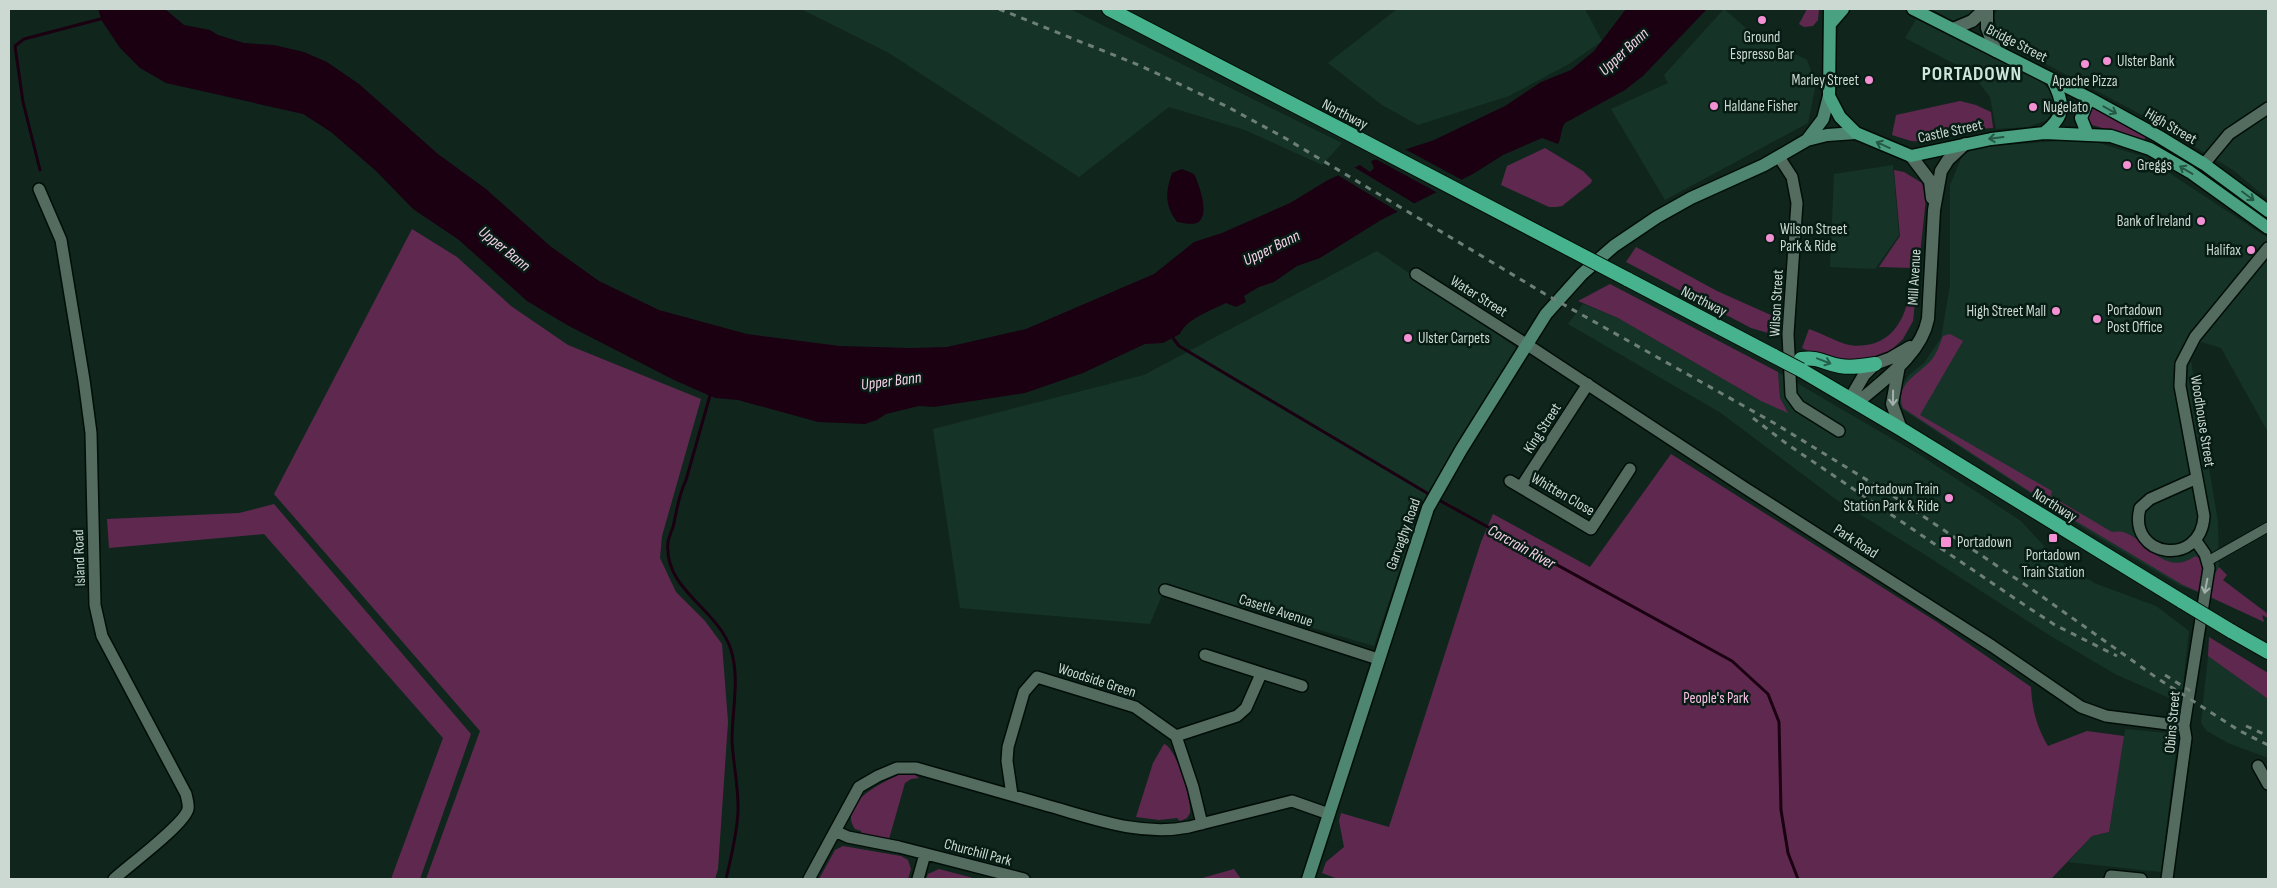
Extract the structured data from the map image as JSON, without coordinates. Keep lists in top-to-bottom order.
{
  "streets": {
    "highway": ["Northway"],
    "main road": [
      "Bridge Street",
      "High Street",
      "Castle Street",
      "Garvaghy Road"
    ],
    "street": [
      "Mill Avenue",
      "Water Street",
      "Wilson Street",
      "Woodhouse Street",
      "King Street",
      "Whitten Close",
      "Park Road",
      "Island Road",
      "Casetle Avenue",
      "Woodside Green",
      "Obins Street",
      "Churchill Park"
    ]
  },
  "crossings": [
    ["Bridge Street", "High Street"],
    ["Northway", "Mill Avenue"],
    ["High Street", "Castle Street"],
    ["Castle Street", "Mill Avenue"],
    ["Castle Street", "Wilson Street"],
    ["Castle Street", "Garvaghy Road"],
    ["Water Street", "Garvaghy Road"],
    ["Water Street", "Park Road"],
    ["King Street", "Whitten Close"],
    ["King Street", "Park Road"],
    ["Garvaghy Road", "Park Road"],
    ["Garvaghy Road", "Casetle Avenue"],
    ["Park Road", "Obins Street"]
  ],
  "one_way": ["Obins Street"],
  "districts": ["PORTADOWN"],
  "water": ["Upper Bann", "Corcrain River"],
  "parks": ["People's Park"],
  "places": {
    "other": [
      "Ground Espresso Bar",
      "Ulster Bank",
      "Apache Pizza",
      "Marley Street",
      "Haldane Fisher",
      "Nugelato",
      "Greggs",
      "Bank of Ireland",
      "Wilson Street Park & Ride",
      "Halifax",
      "High Street Mall",
      "Portadown Post Office",
      "Ulster Carpets",
      "Portadown Train Station Park & Ride"
    ],
    "transit": ["Portadown Train Station", "Portadown"]
  }
}
